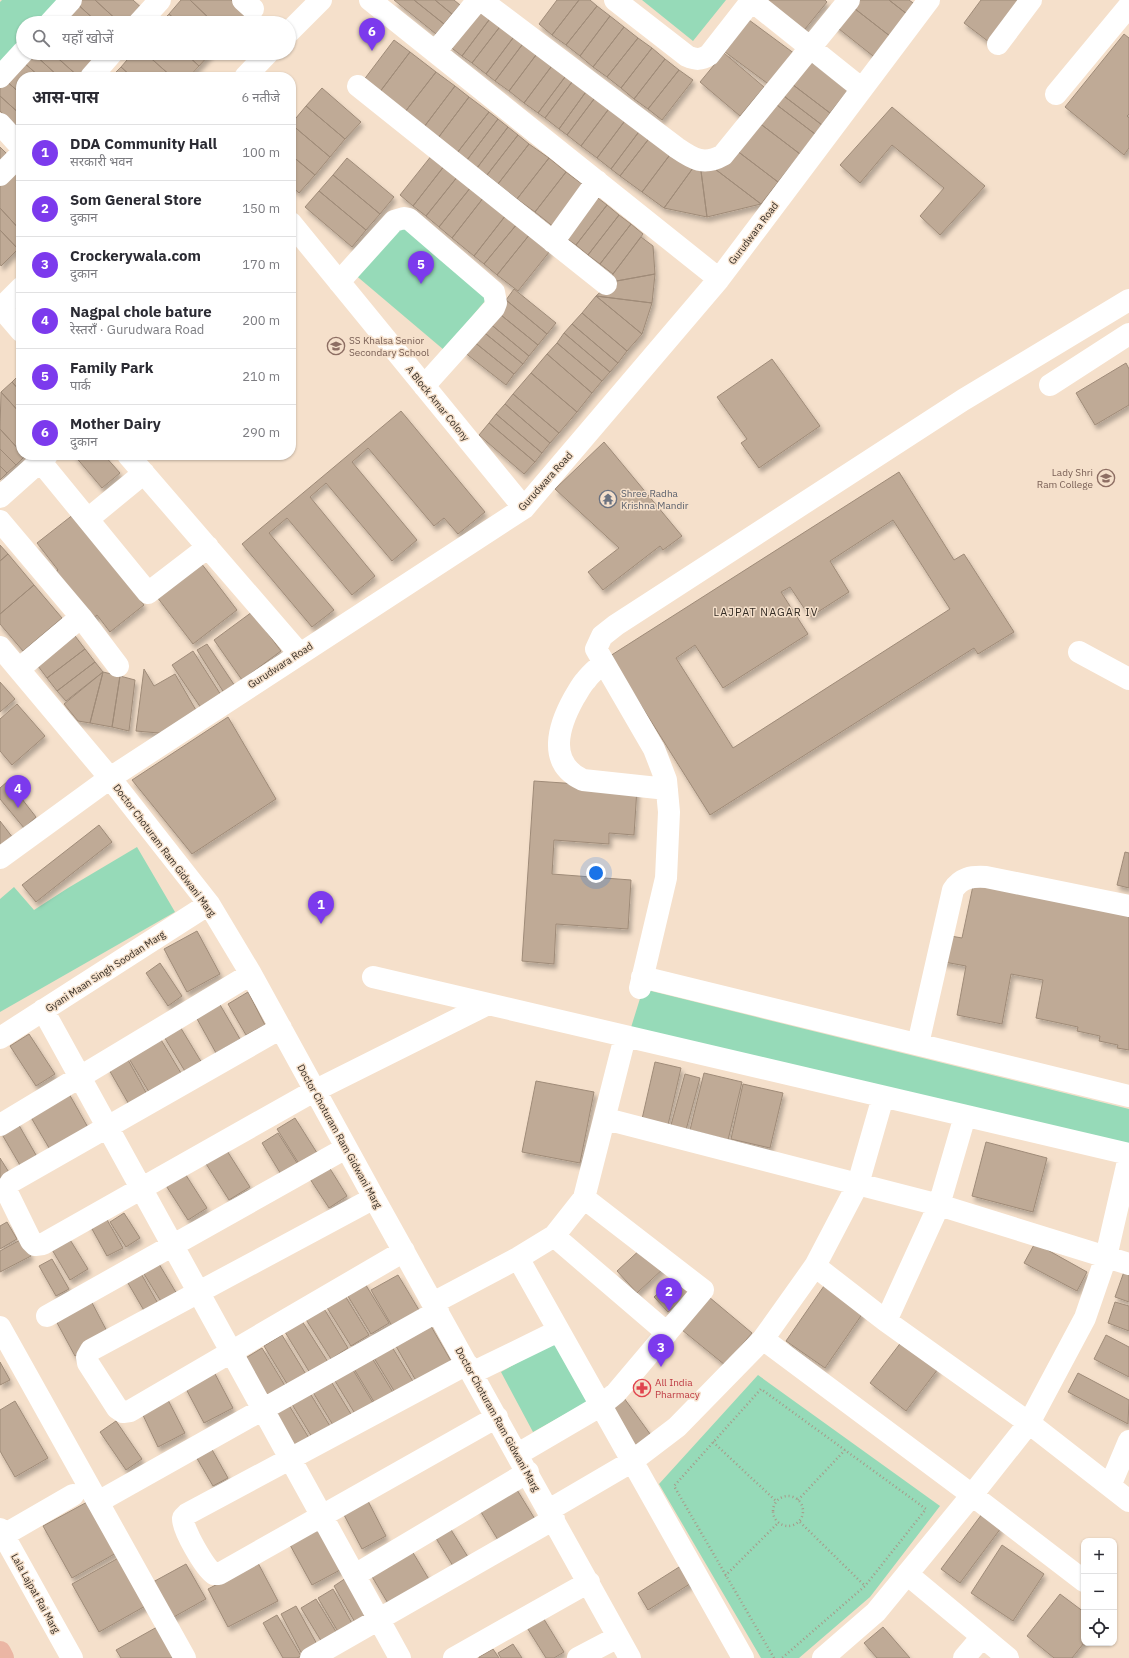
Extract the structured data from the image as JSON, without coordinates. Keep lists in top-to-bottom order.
{
  "streets": {
    "street": [
      "Gurudwara Road",
      "A Block Amar Colony",
      "Doctor Choturam Ram Gidwani Marg",
      "Gyani Maan Singh Soodan Marg",
      "Lala Lajpat Rai Marg"
    ]
  },
  "crossings": [
    ["Gurudwara Road", "A Block Amar Colony"],
    ["Gurudwara Road", "Doctor Choturam Ram Gidwani Marg"],
    ["Doctor Choturam Ram Gidwani Marg", "Gyani Maan Singh Soodan Marg"]
  ],
  "districts": ["LAJPAT NAGAR IV"],
  "places": {
    "school or university": ["SS Khalsa Senior Secondary School", "Lady Shri Ram College"],
    "temple": ["Shree Radha Krishna Mandir"],
    "pharmacy": ["All India Pharmacy"]
  },
  "page": {
    "search": "यहाँ खोजें",
    "pins": [
      "6",
      "5",
      "4",
      "1",
      "2",
      "3"
    ],
    "heading": ["आस-पास", "6 नतीजे"],
    "list": [
      {
        "mark": "1",
        "name": "DDA Community Hall",
        "note": "सरकारी भवन",
        "value": "100 m"
      },
      {
        "mark": "2",
        "name": "Som General Store",
        "note": "दुकान",
        "value": "150 m"
      },
      {
        "mark": "3",
        "name": "Crockerywala.com",
        "note": "दुकान",
        "value": "170 m"
      },
      {
        "mark": "4",
        "name": "Nagpal chole bature",
        "note": "रेस्तराँ · Gurudwara Road",
        "value": "200 m"
      },
      {
        "mark": "5",
        "name": "Family Park",
        "note": "पार्क",
        "value": "210 m"
      },
      {
        "mark": "6",
        "name": "Mother Dairy",
        "note": "दुकान",
        "value": "290 m"
      }
    ],
    "map_buttons": ["+", "−"]
  }
}
